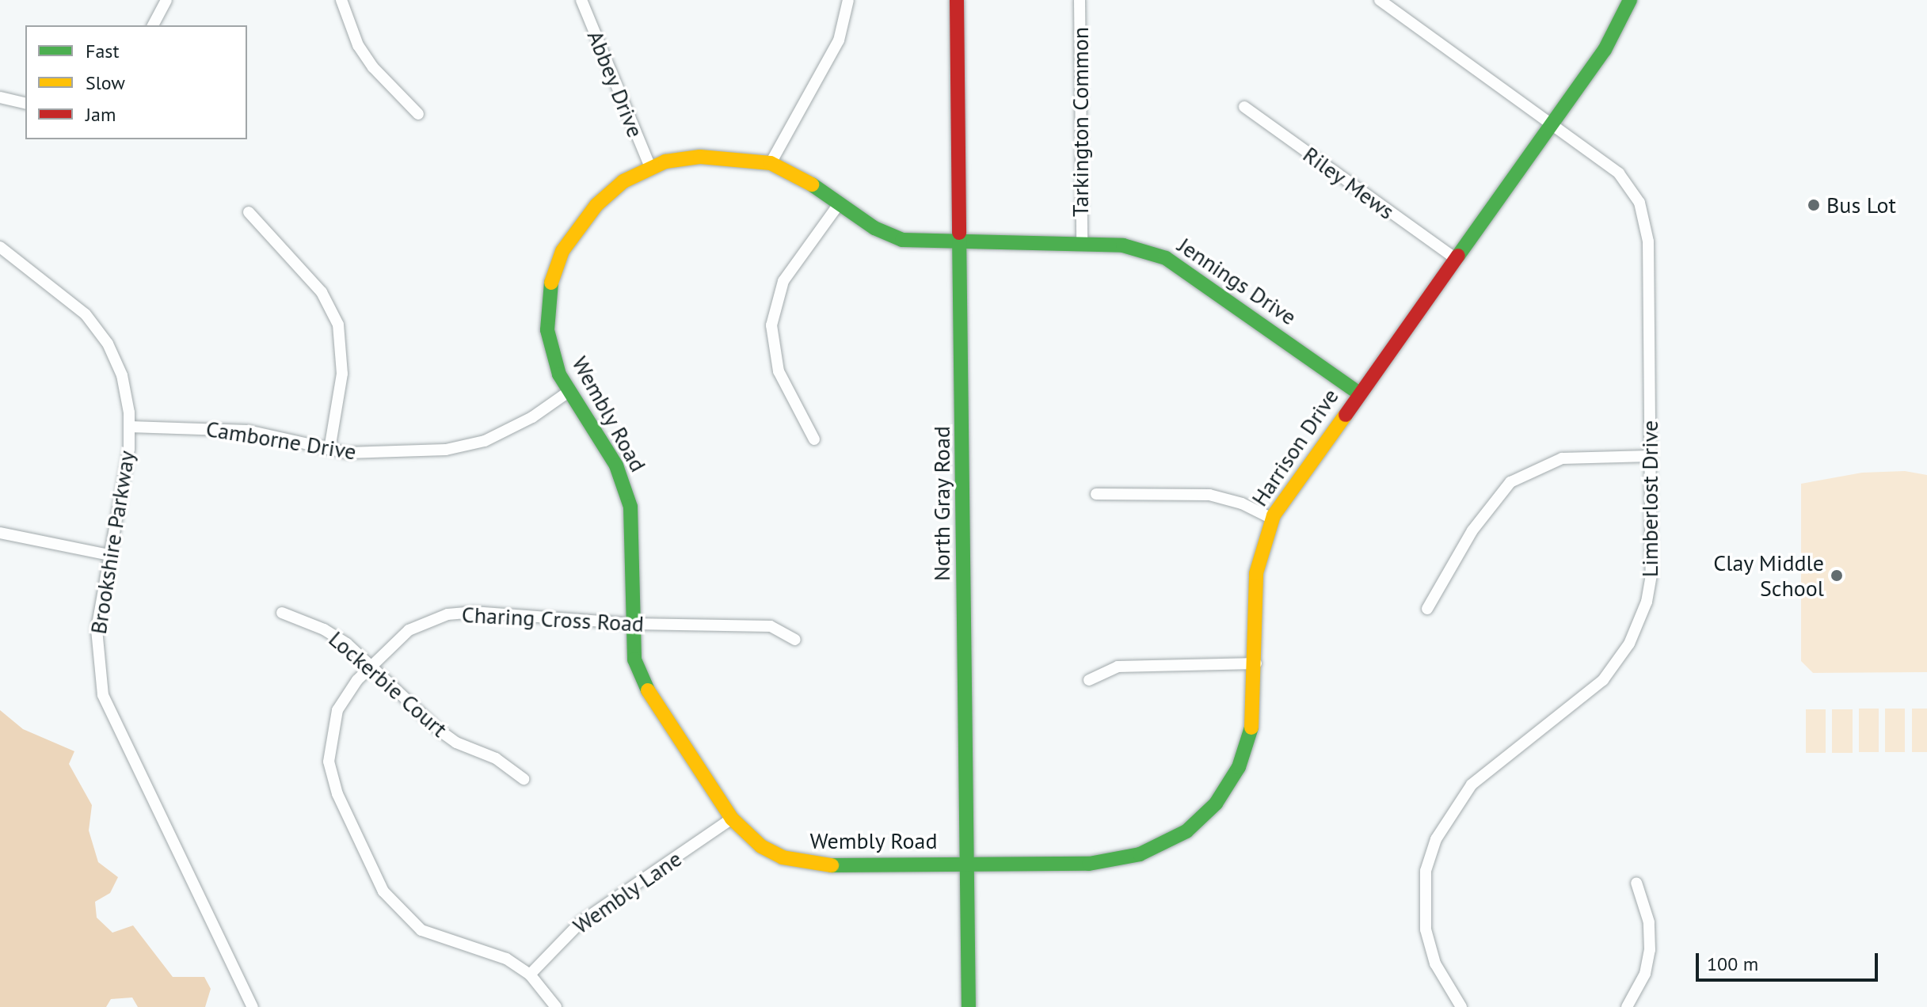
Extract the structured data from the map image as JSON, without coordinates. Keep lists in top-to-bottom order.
{
  "streets": {
    "street": [
      "Abbey Drive",
      "Tarkington Common",
      "Riley Mews",
      "Jennings Drive",
      "Wembly Road",
      "Camborne Drive",
      "Harrison Drive",
      "Limberlost Drive",
      "North Gray Road",
      "Brookshire Parkway",
      "Charing Cross Road",
      "Lockerbie Court",
      "Wembly Lane"
    ]
  },
  "crossings": [
    ["Abbey Drive", "Wembly Road"],
    ["Tarkington Common", "Jennings Drive"],
    ["Riley Mews", "Harrison Drive"],
    ["Jennings Drive", "Wembly Road"],
    ["Jennings Drive", "Harrison Drive"],
    ["Jennings Drive", "North Gray Road"],
    ["Wembly Road", "Camborne Drive"],
    ["Wembly Road", "Harrison Drive"],
    ["Wembly Road", "North Gray Road"],
    ["Wembly Road", "Charing Cross Road"],
    ["Wembly Road", "Wembly Lane"],
    ["Camborne Drive", "Brookshire Parkway"],
    ["Harrison Drive", "Limberlost Drive"],
    ["Harrison Drive", "North Gray Road"],
    ["Charing Cross Road", "Lockerbie Court"],
    ["Charing Cross Road", "Wembly Lane"]
  ],
  "places": ["Bus Lot", "Clay Middle School"],
  "legend": ["Fast", "Slow", "Jam"],
  "scale_bar": "100 m"
}
